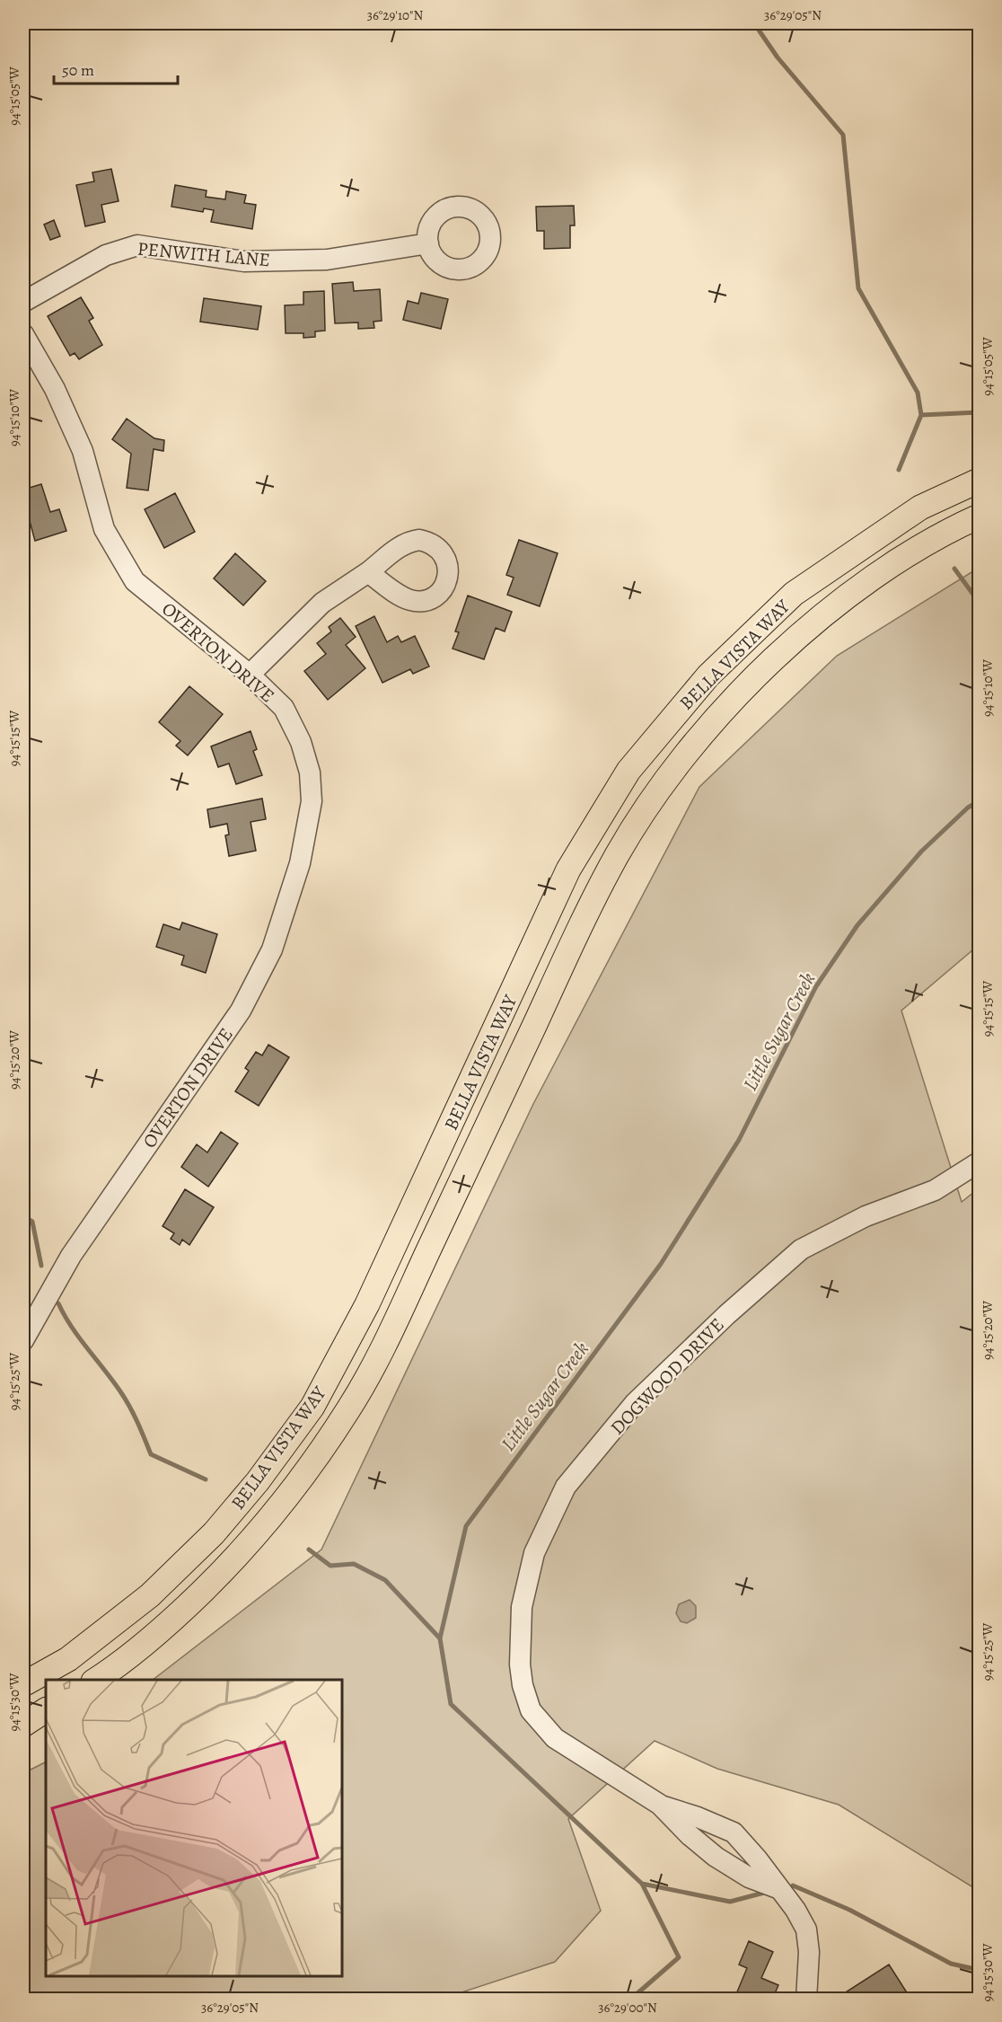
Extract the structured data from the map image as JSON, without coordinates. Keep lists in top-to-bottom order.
{
  "streets": {
    "main road": ["BELLA VISTA WAY"],
    "street": ["PENWITH LANE", "OVERTON DRIVE", "DOGWOOD DRIVE"]
  },
  "water": ["Little Sugar Creek"],
  "scale_bar": "50 m",
  "coordinates": [
    "36°29'10\"N",
    "36°29'05\"N",
    "94°15'05\"W",
    "94°15'10\"W",
    "94°15'15\"W",
    "94°15'20\"W",
    "94°15'25\"W",
    "94°15'30\"W",
    "36°29'00\"N"
  ]
}
